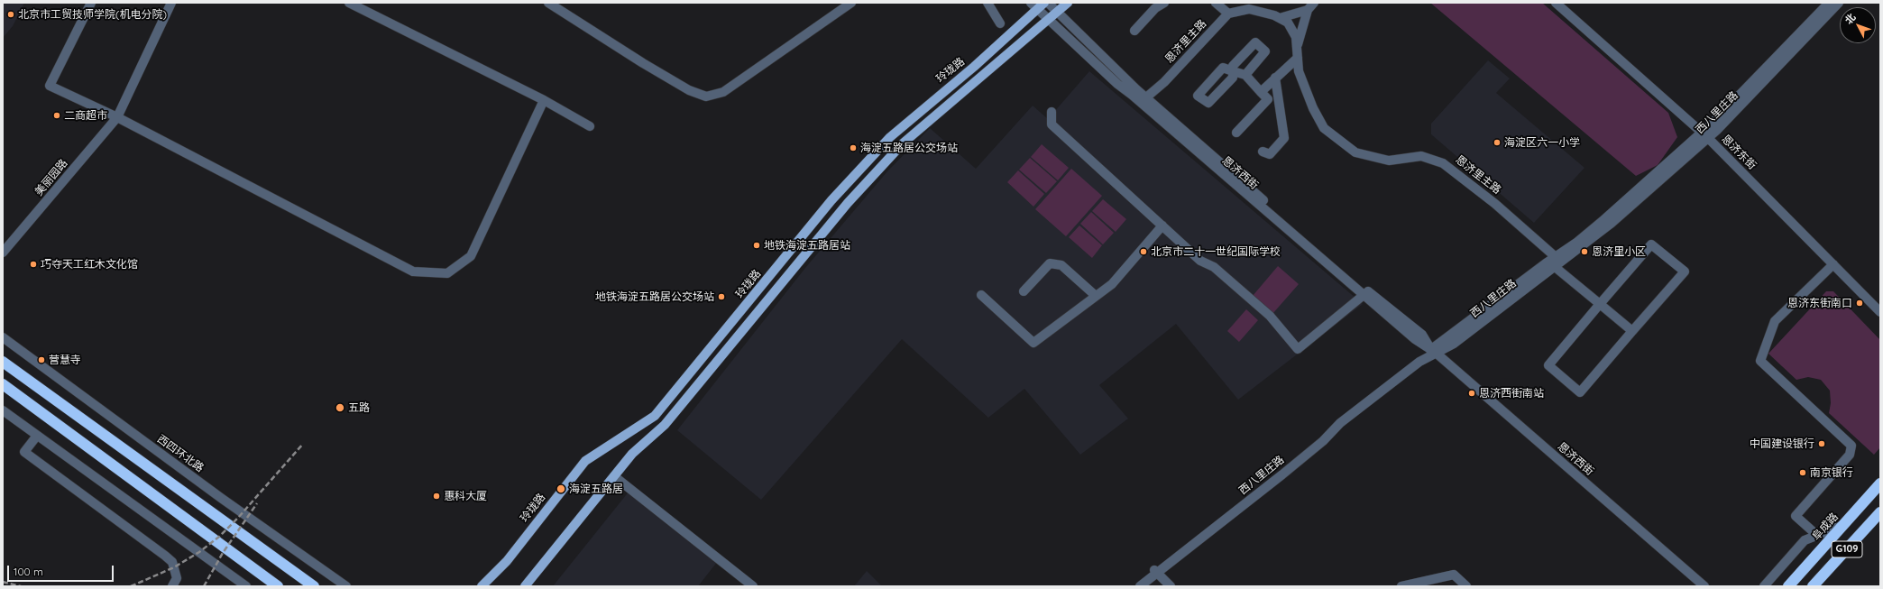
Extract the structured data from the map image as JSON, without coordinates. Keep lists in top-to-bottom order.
{
  "streets": {
    "highway": ["阜成路", "G109"],
    "main road": ["玲珑路"],
    "street": [
      "恩济里主路",
      "西八里庄路",
      "恩济东街",
      "恩济西街",
      "美丽园路",
      "西四环北路"
    ]
  },
  "crossings": [
    ["恩济里主路", "西八里庄路"],
    ["恩济里主路", "恩济西街"],
    ["玲珑路", "恩济西街"],
    ["西八里庄路", "恩济东街"],
    ["西八里庄路", "恩济西街"]
  ],
  "places": [
    "北京市工贸技师学院(机电分院)",
    "二商超市",
    "海淀区六一小学",
    "海淀五路居公交场站",
    "地铁海淀五路居站",
    "北京市二十一世纪国际学校",
    "恩济里小区",
    "巧夺天工红木文化馆",
    "地铁海淀五路居公交场站",
    "恩济东街南口",
    "营慧寺",
    "恩济西街南站",
    "五路",
    "中国建设银行",
    "南京银行",
    "海淀五路居",
    "惠科大厦"
  ],
  "scale_bar": "100 m",
  "north": "top left"
}
